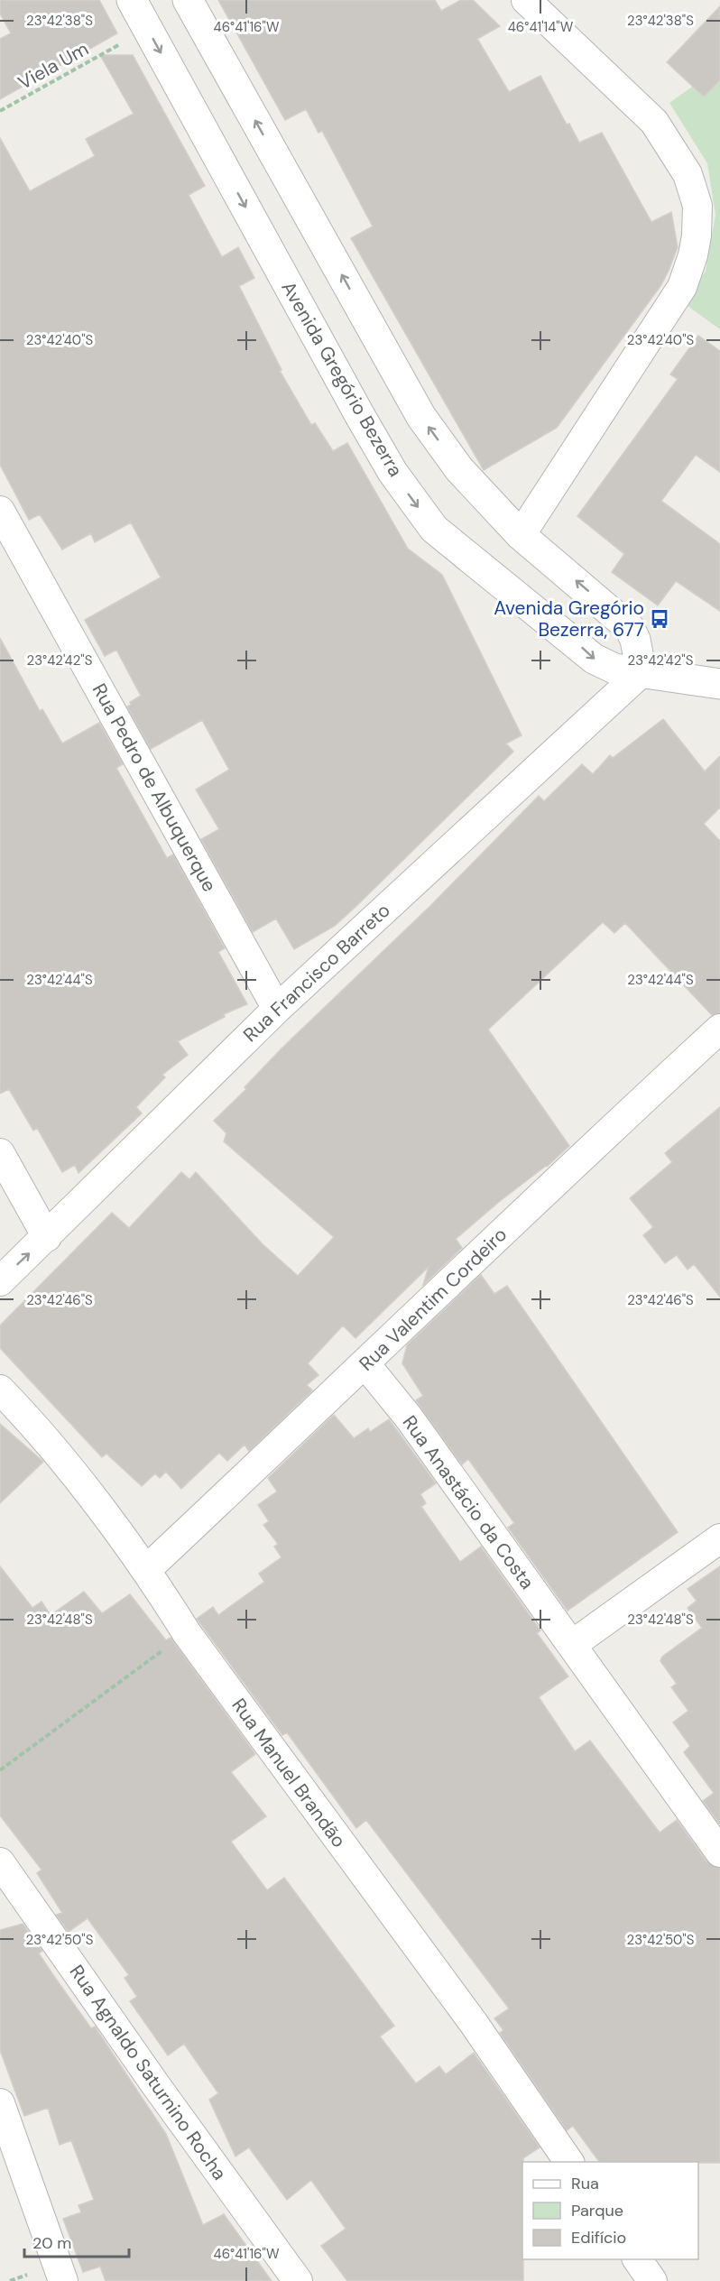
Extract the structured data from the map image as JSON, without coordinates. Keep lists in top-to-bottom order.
{
  "streets": {
    "street": [
      "Avenida Gregório Bezerra",
      "Rua Pedro de Albuquerque",
      "Rua Francisco Barreto",
      "Rua Valentim Cordeiro",
      "Rua Anastácio da Costa",
      "Rua Manuel Brandão",
      "Rua Agnaldo Saturnino Rocha"
    ],
    "path": ["Viela Um"]
  },
  "crossings": [
    ["Viela Um", "Avenida Gregório Bezerra"],
    ["Avenida Gregório Bezerra", "Rua Francisco Barreto"],
    ["Rua Pedro de Albuquerque", "Rua Francisco Barreto"],
    ["Rua Valentim Cordeiro", "Rua Anastácio da Costa"],
    ["Rua Valentim Cordeiro", "Rua Manuel Brandão"]
  ],
  "places": {
    "bus stop": ["Avenida Gregório Bezerra, 677"]
  },
  "legend": ["Rua", "Parque", "Edifício"],
  "scale_bar": "20 m",
  "coordinates": [
    "23°42'38\"S",
    "46°41'16\"W",
    "46°41'14\"W",
    "23°42'40\"S",
    "23°42'42\"S",
    "23°42'44\"S",
    "23°42'46\"S",
    "23°42'48\"S",
    "23°42'50\"S"
  ]
}
